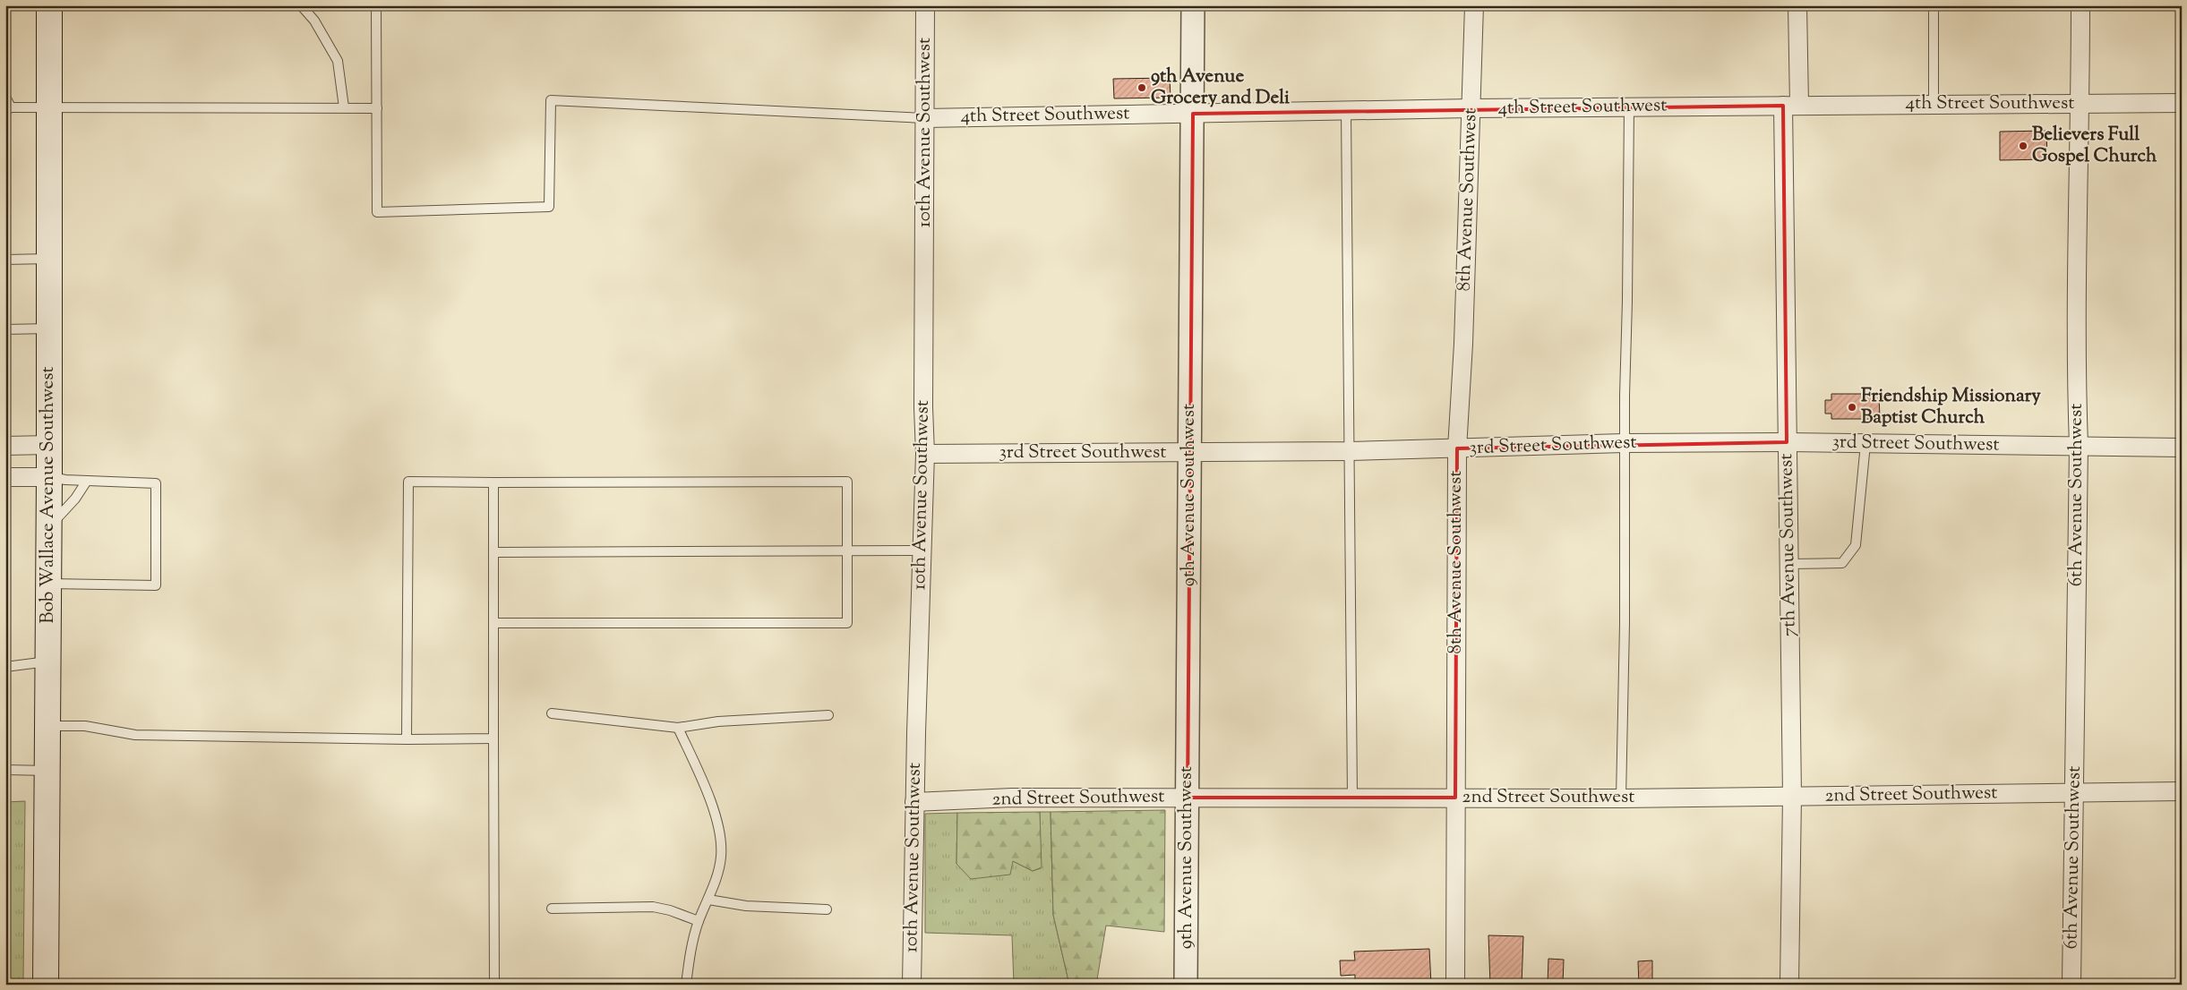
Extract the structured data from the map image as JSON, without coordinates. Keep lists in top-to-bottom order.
{
  "streets": {
    "main road": ["Bob Wallace Avenue Southwest"],
    "street": [
      "4th Street Southwest",
      "10th Avenue Southwest",
      "8th Avenue Southwest",
      "3rd Street Southwest",
      "9th Avenue Southwest",
      "6th Avenue Southwest",
      "7th Avenue Southwest",
      "2nd Street Southwest"
    ]
  },
  "crossings": [
    ["4th Street Southwest", "10th Avenue Southwest"],
    ["4th Street Southwest", "8th Avenue Southwest"],
    ["4th Street Southwest", "9th Avenue Southwest"],
    ["4th Street Southwest", "6th Avenue Southwest"],
    ["4th Street Southwest", "7th Avenue Southwest"],
    ["10th Avenue Southwest", "3rd Street Southwest"],
    ["10th Avenue Southwest", "2nd Street Southwest"],
    ["8th Avenue Southwest", "3rd Street Southwest"],
    ["8th Avenue Southwest", "2nd Street Southwest"],
    ["3rd Street Southwest", "9th Avenue Southwest"],
    ["3rd Street Southwest", "6th Avenue Southwest"],
    ["3rd Street Southwest", "7th Avenue Southwest"],
    ["9th Avenue Southwest", "2nd Street Southwest"],
    ["6th Avenue Southwest", "2nd Street Southwest"],
    ["7th Avenue Southwest", "2nd Street Southwest"]
  ],
  "places": ["9th Avenue Grocery and Deli", "Believers Full Gospel Church", "Friendship Missionary Baptist Church"]
}
